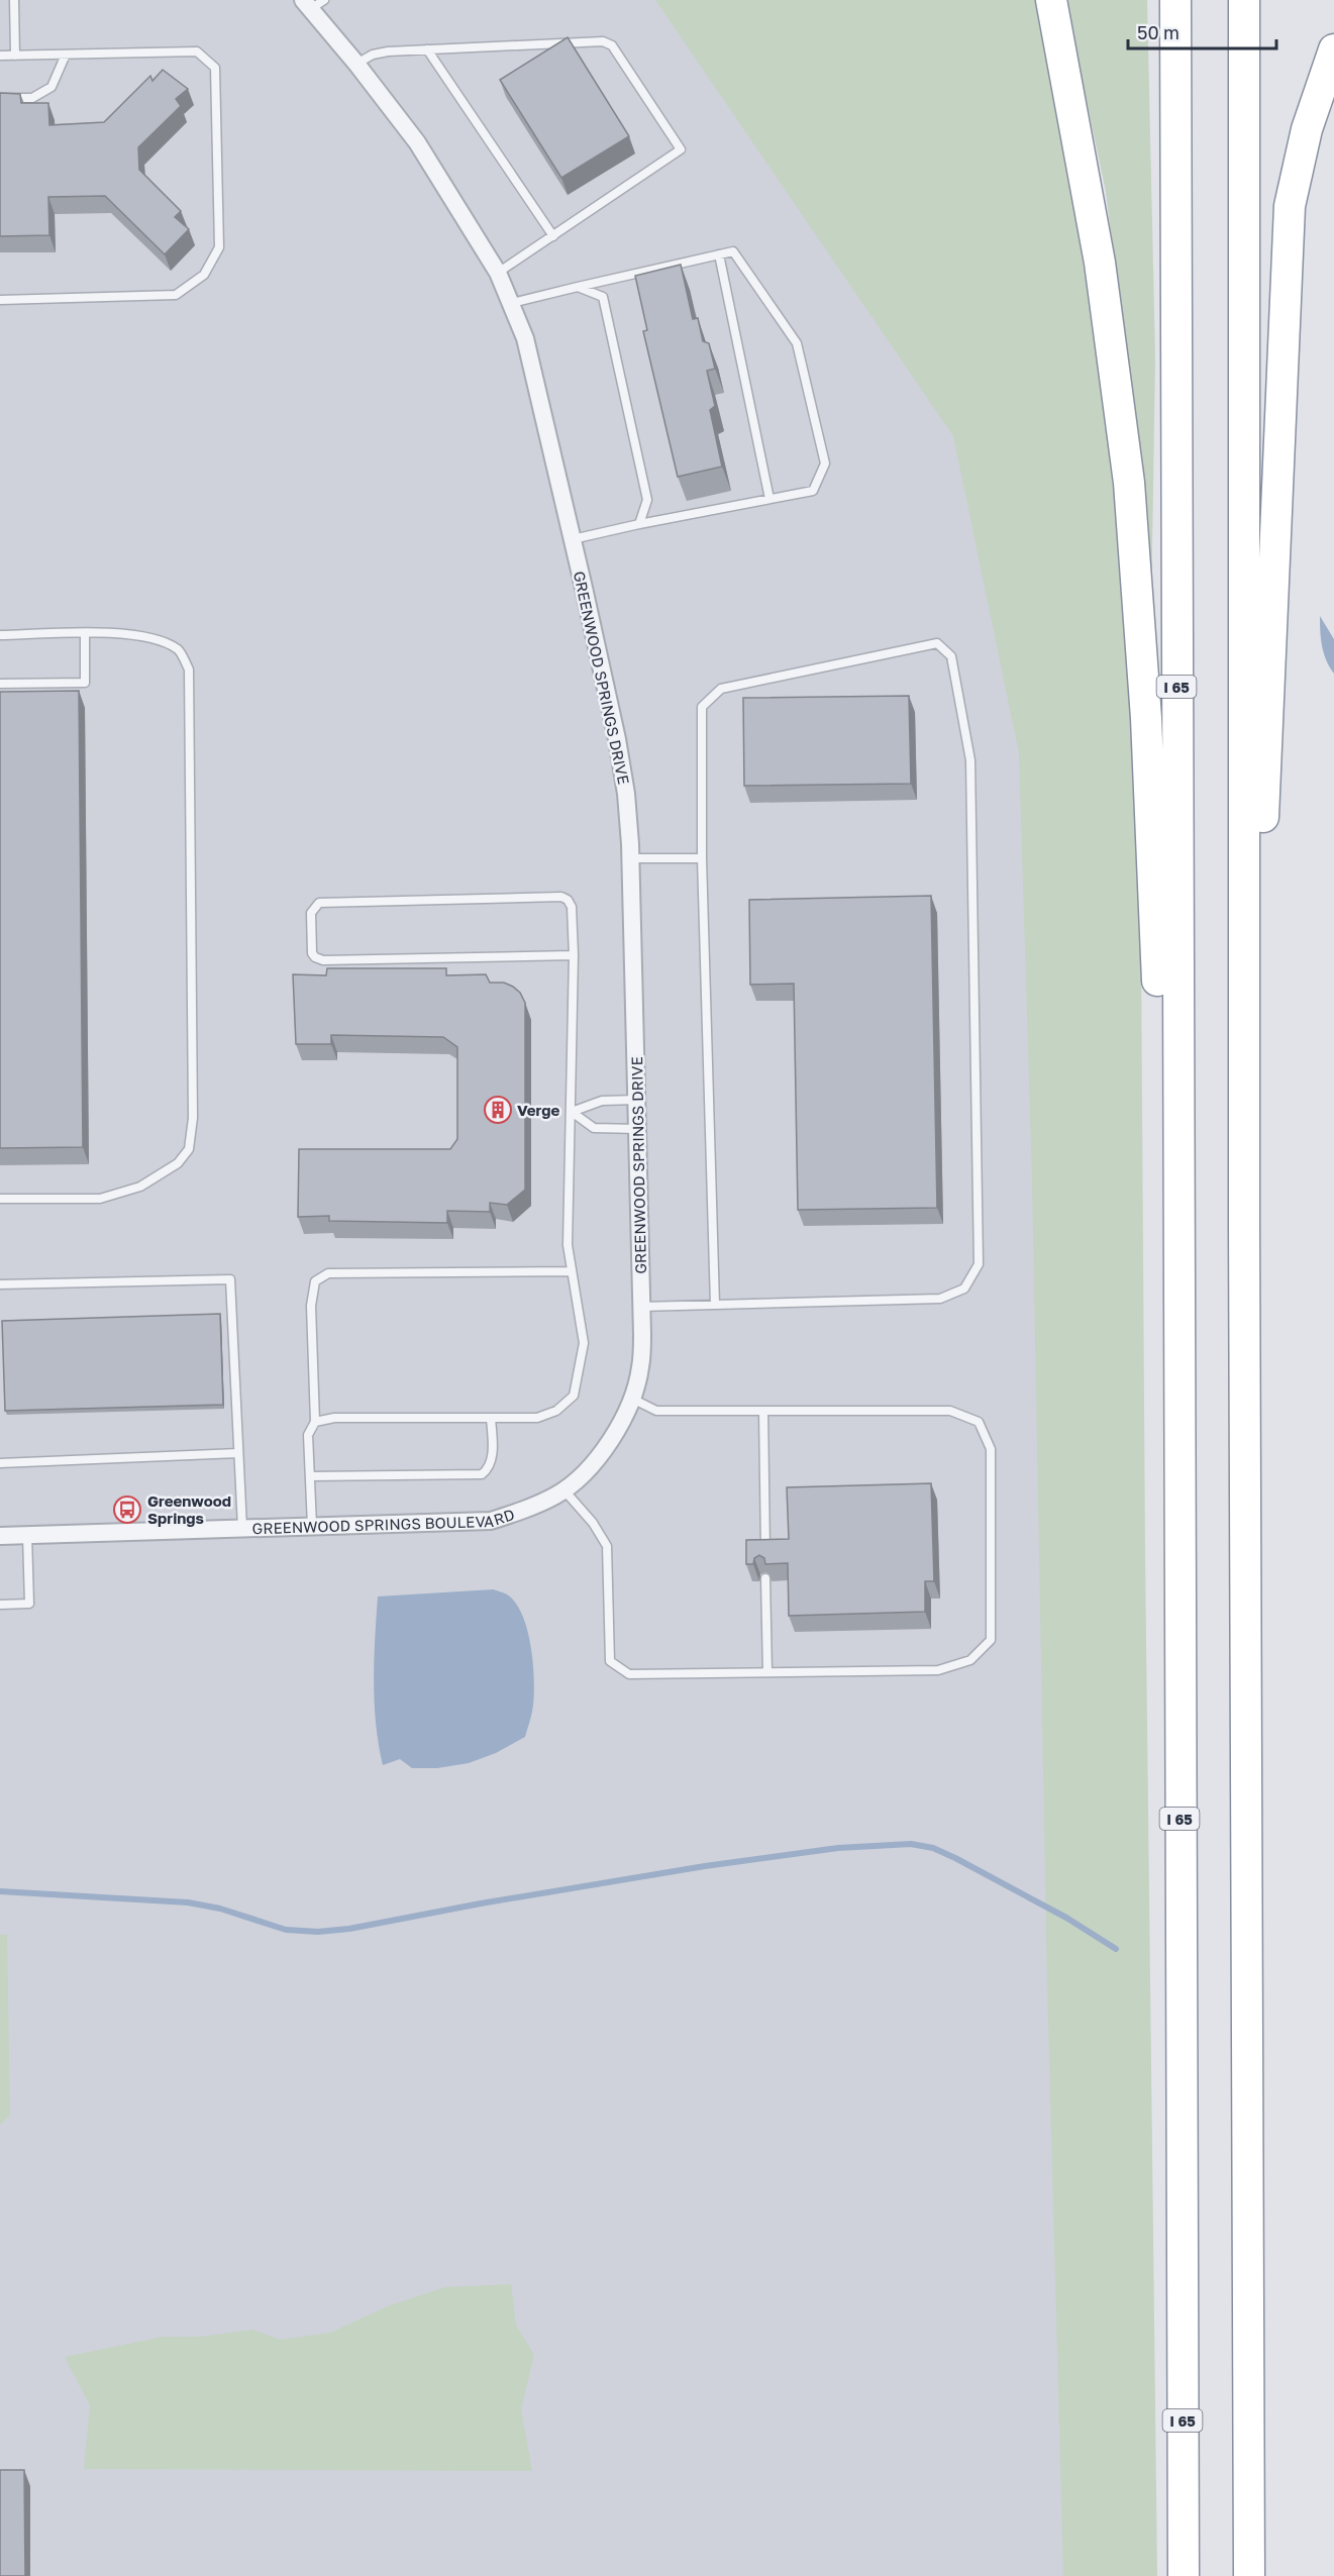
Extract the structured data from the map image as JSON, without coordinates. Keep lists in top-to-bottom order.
{
  "streets": {
    "highway": ["I 65"],
    "street": ["GREENWOOD SPRINGS DRIVE", "GREENWOOD SPRINGS BOULEVARD"]
  },
  "crossings": [
    ["GREENWOOD SPRINGS DRIVE", "GREENWOOD SPRINGS BOULEVARD"]
  ],
  "places": {
    "building": ["Verge"],
    "bus stop": ["Greenwood Springs"]
  },
  "scale_bar": "50 m"
}
